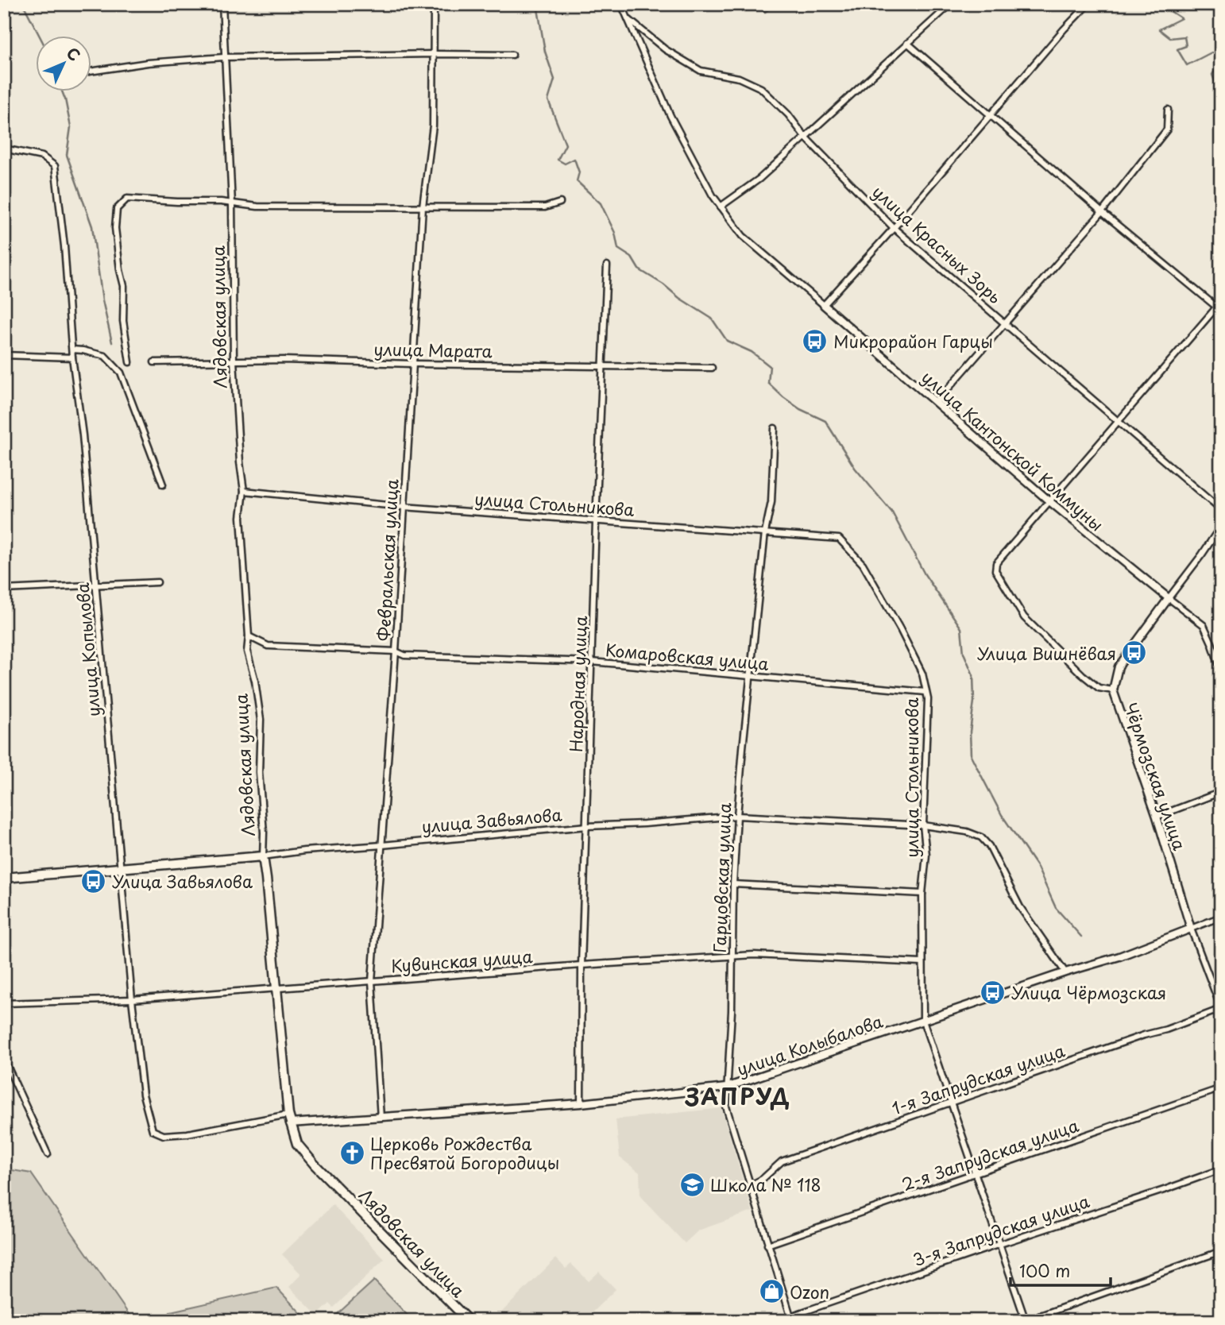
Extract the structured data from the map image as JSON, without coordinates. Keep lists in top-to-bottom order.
{
  "streets": {
    "main road": ["Лядовская улица", "улица Завьялова"],
    "street": [
      "улица Красных Зорь",
      "улица Марата",
      "улица Кантонской Коммуны",
      "улица Стольникова",
      "Февральская улица",
      "улица Копылова",
      "Комаровская улица",
      "Народная улица",
      "Чёрмозская улица",
      "Гарцовская улица",
      "Кувинская улица",
      "улица Колыбалова",
      "1-я Запрудская улица",
      "2-я Запрудская улица",
      "3-я Запрудская улица"
    ]
  },
  "crossings": [
    ["улица Красных Зорь", "улица Кантонской Коммуны"],
    ["Лядовская улица", "улица Марата"],
    ["Лядовская улица", "улица Стольникова"],
    ["Лядовская улица", "улица Копылова"],
    ["Лядовская улица", "Комаровская улица"],
    ["Лядовская улица", "улица Завьялова"],
    ["Лядовская улица", "Кувинская улица"],
    ["Лядовская улица", "улица Колыбалова"],
    ["улица Марата", "Февральская улица"],
    ["улица Марата", "Народная улица"],
    ["улица Кантонской Коммуны", "Чёрмозская улица"],
    ["улица Стольникова", "Февральская улица"],
    ["улица Стольникова", "Комаровская улица"],
    ["улица Стольникова", "Народная улица"],
    ["улица Стольникова", "улица Завьялова"],
    ["улица Стольникова", "Гарцовская улица"],
    ["улица Стольникова", "Кувинская улица"],
    ["улица Стольникова", "улица Колыбалова"],
    ["улица Стольникова", "1-я Запрудская улица"],
    ["улица Стольникова", "2-я Запрудская улица"],
    ["улица Стольникова", "3-я Запрудская улица"],
    ["Февральская улица", "Комаровская улица"],
    ["Февральская улица", "улица Завьялова"],
    ["Февральская улица", "Кувинская улица"],
    ["Февральская улица", "улица Колыбалова"],
    ["улица Копылова", "улица Завьялова"],
    ["улица Копылова", "Кувинская улица"],
    ["Комаровская улица", "Народная улица"],
    ["Комаровская улица", "Гарцовская улица"],
    ["Народная улица", "улица Завьялова"],
    ["Народная улица", "Кувинская улица"],
    ["Народная улица", "улица Колыбалова"],
    ["Чёрмозская улица", "улица Колыбалова"],
    ["Чёрмозская улица", "1-я Запрудская улица"],
    ["улица Завьялова", "Гарцовская улица"],
    ["улица Завьялова", "улица Колыбалова"],
    ["Гарцовская улица", "Кувинская улица"],
    ["Гарцовская улица", "улица Колыбалова"],
    ["Гарцовская улица", "1-я Запрудская улица"],
    ["Гарцовская улица", "2-я Запрудская улица"],
    ["Гарцовская улица", "3-я Запрудская улица"]
  ],
  "districts": ["ЗАПРУД"],
  "places": {
    "bus stop": [
      "Микрорайон Гарцы",
      "Улица Вишнёвая",
      "Улица Завьялова",
      "Улица Чёрмозская"
    ],
    "church": ["Церковь Рождества Пресвятой Богородицы"],
    "school or university": ["Школа № 118"],
    "shop": ["Ozon"]
  },
  "scale_bar": "100 m",
  "north": "top right"
}
